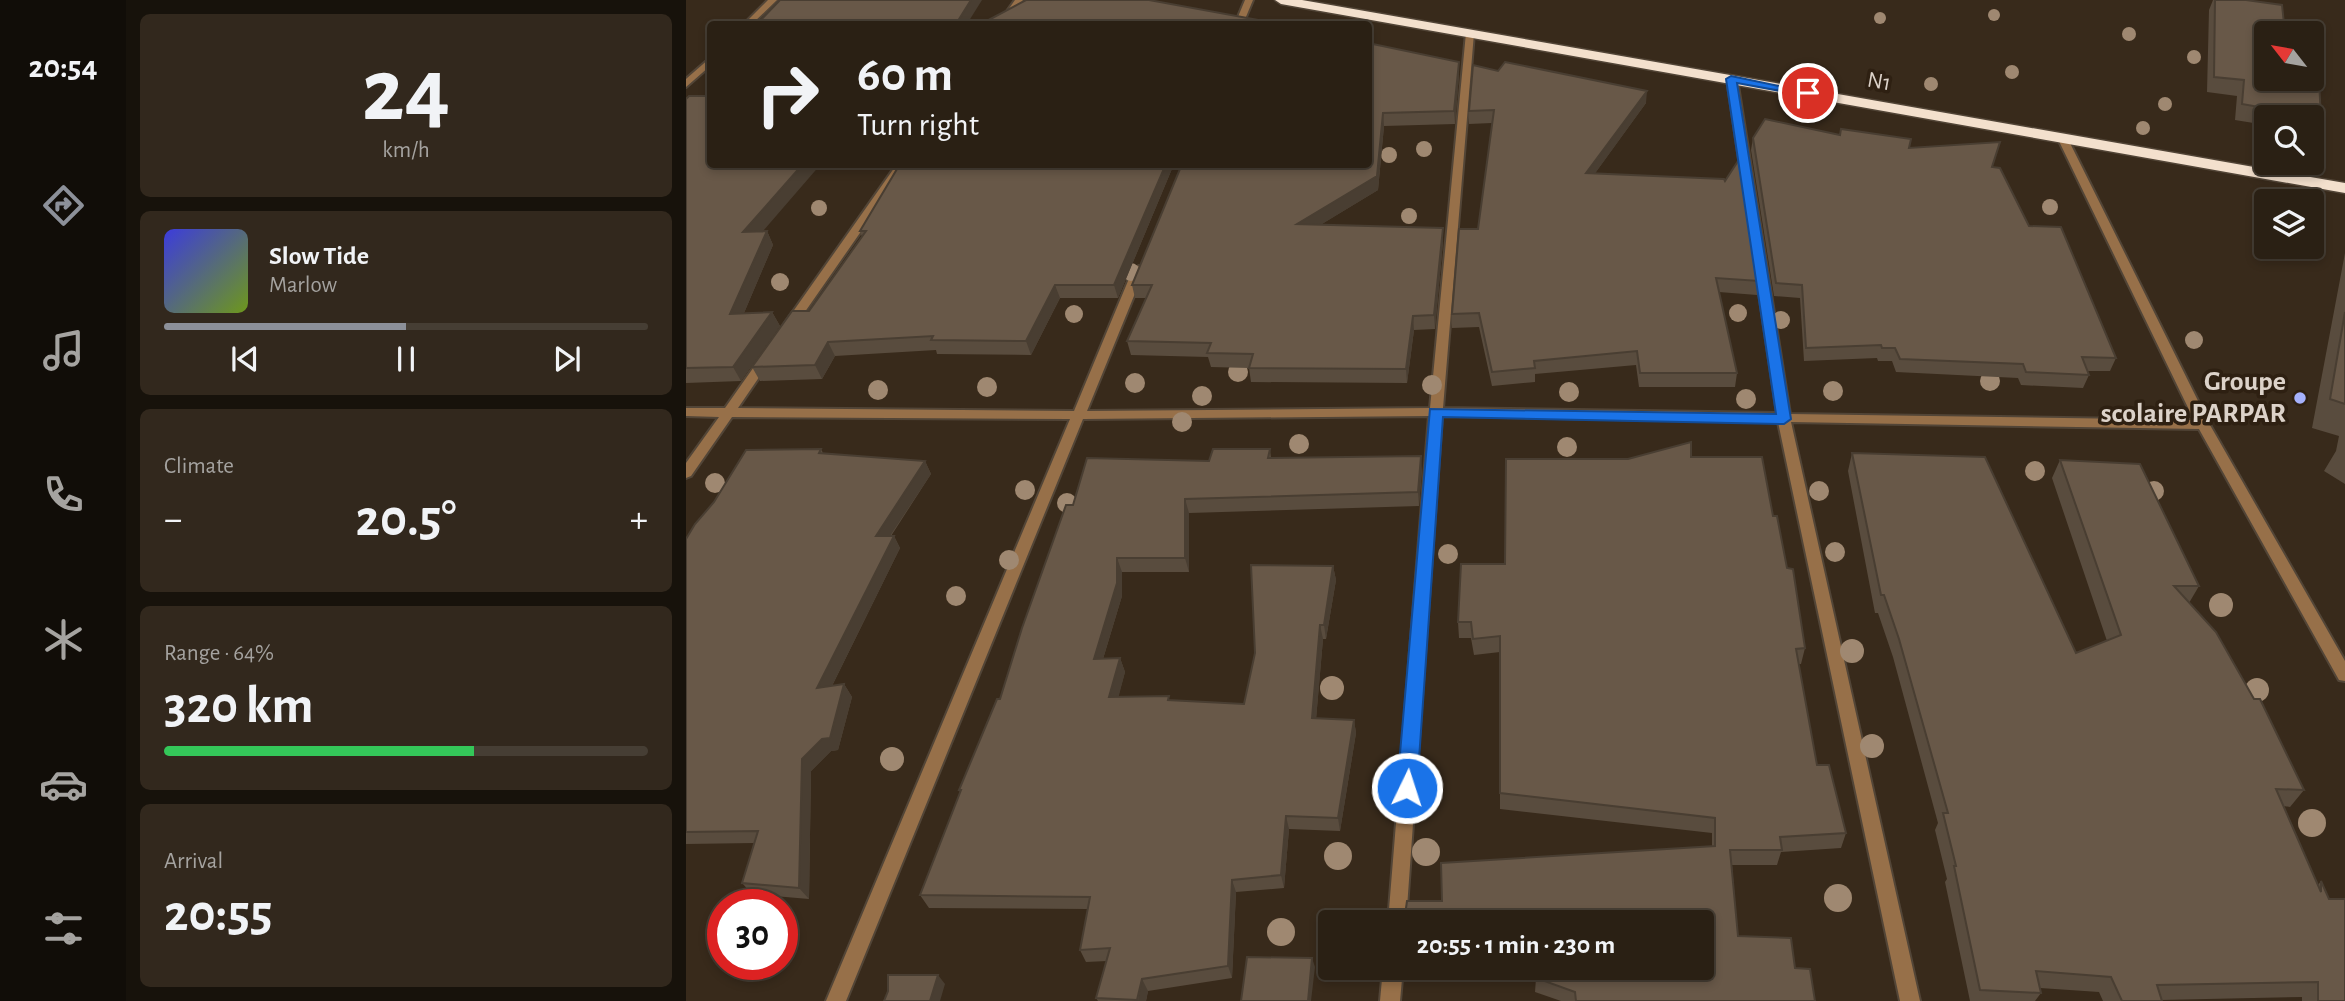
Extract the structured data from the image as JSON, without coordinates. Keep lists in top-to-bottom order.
{
  "streets": {
    "highway": ["N1"]
  },
  "places": ["Groupe scolaire PARPAR"],
  "north": "top left",
  "page": {
    "tabs": "20:54",
    "tile": [
      ["24", "km/h"],
      "Climate",
      ["Range · 64%", "320 km"],
      ["Arrival", "20:55"]
    ],
    "turn": ["60 m", "Turn right"],
    "song": ["Slow Tide", "Marlow"],
    "heat": ["−", "20.5°", "+"],
    "limit": "30",
    "trip": "20:55 · 1 min · 230 m"
  }
}
